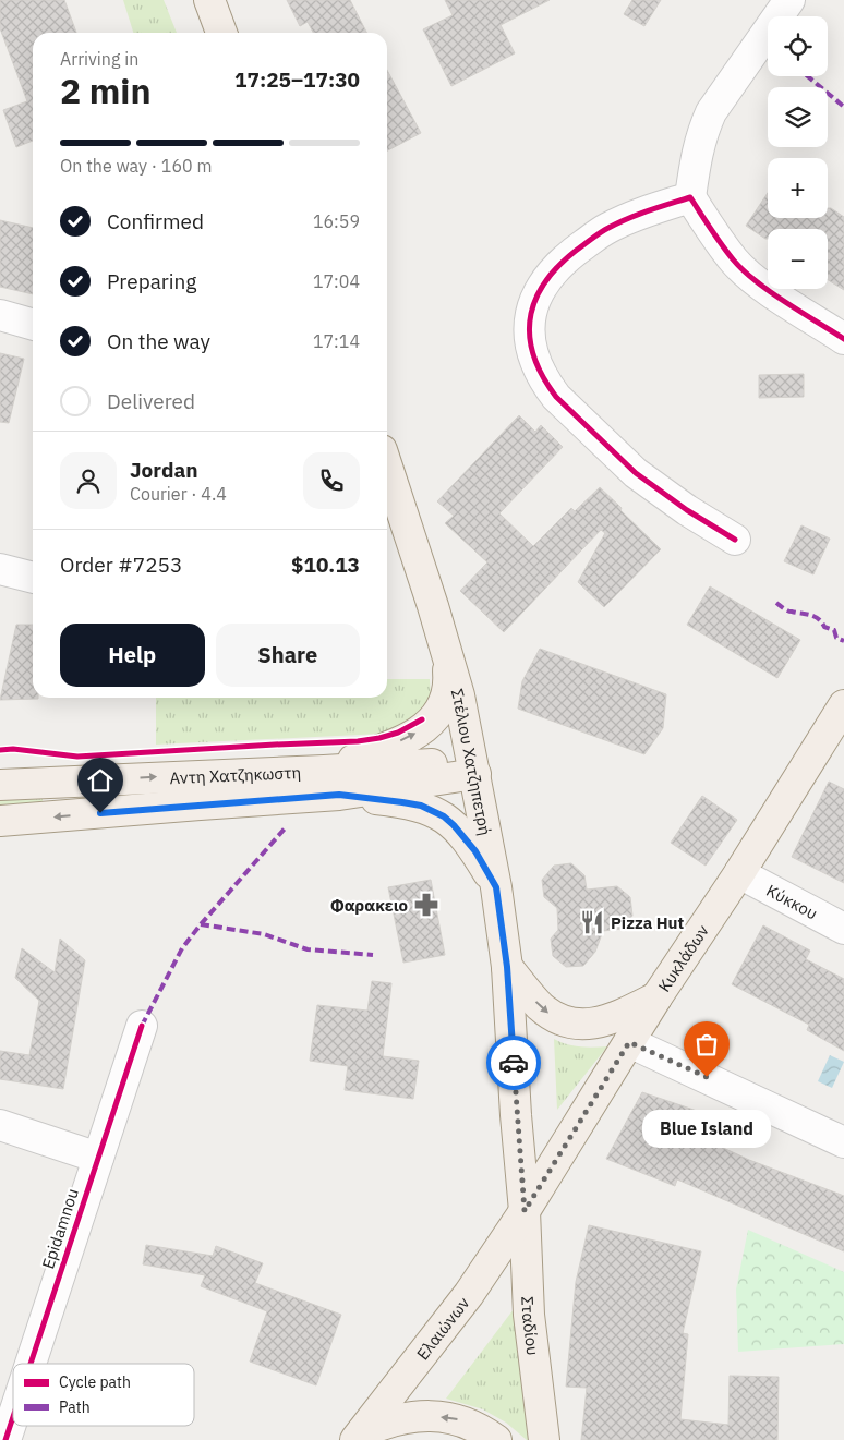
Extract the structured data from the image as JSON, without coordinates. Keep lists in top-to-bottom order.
{
  "streets": {
    "main road": [
      "Στέλιου Χατζηπετρή",
      "Αντη Χατζηκωστη",
      "Κυκλάδων",
      "Σταδίου",
      "Ελαιώνων"
    ],
    "street": ["Κύκκου", "Epidamnou"]
  },
  "crossings": [
    ["Στέλιου Χατζηπετρή", "Αντη Χατζηκωστη"],
    ["Στέλιου Χατζηπετρή", "Κυκλάδων"],
    ["Στέλιου Χατζηπετρή", "Σταδίου"],
    ["Στέλιου Χατζηπετρή", "Ελαιώνων"],
    ["Κύκκου", "Κυκλάδων"],
    ["Κυκλάδων", "Σταδίου"],
    ["Κυκλάδων", "Ελαιώνων"],
    ["Σταδίου", "Ελαιώνων"]
  ],
  "places": {
    "pharmacy": ["Φαρακειο"],
    "restaurant": ["Pizza Hut"],
    "other": ["Blue Island"]
  },
  "legend": ["Cycle path", "Path"],
  "page": {
    "map_buttons": ["+", "−"],
    "heading": ["2 min", "Arriving in", "17:25–17:30"],
    "panel": [
      "Jordan",
      "Courier · 4.4",
      "Order #7253",
      "$10.13"
    ],
    "bar": "On the way · 160 m",
    "list": [
      ["Confirmed", "16:59"],
      ["Preparing", "17:04"],
      ["On the way", "17:14"],
      "Delivered"
    ],
    "buttons": ["Help", "Share"],
    "bubble": "Blue Island"
  }
}
